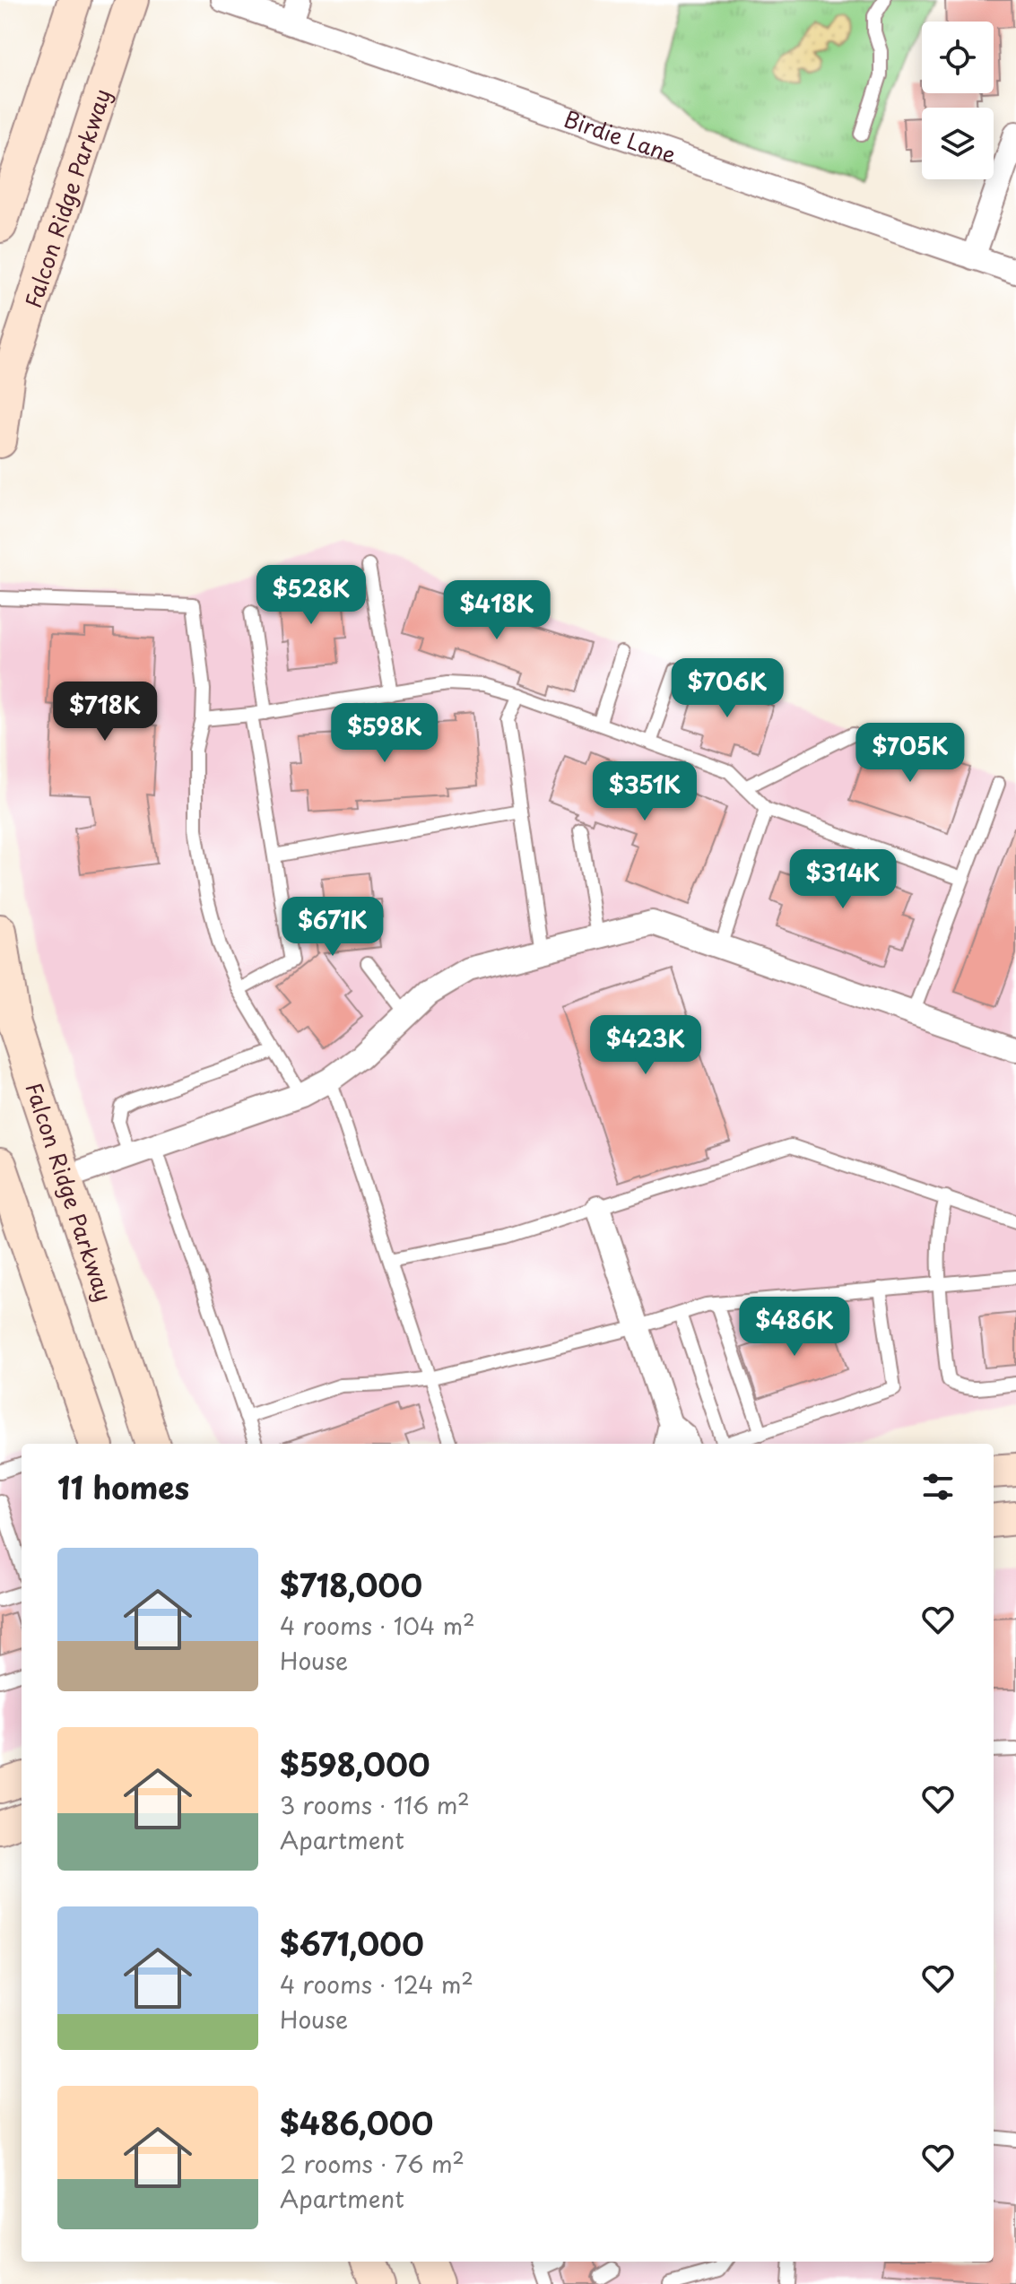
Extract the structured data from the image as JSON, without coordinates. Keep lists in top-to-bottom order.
{
  "streets": {
    "main road": ["Falcon Ridge Parkway"],
    "street": ["Birdie Lane"]
  },
  "page": {
    "price": [
      "$528K",
      "$418K",
      "$706K",
      "$718K",
      "$598K",
      "$705K",
      "$351K",
      "$314K",
      "$671K",
      "$423K",
      "$486K"
    ],
    "heading": "11 homes",
    "list": [
      {
        "name": "$718,000",
        "note": "4 rooms · 104 m² · House"
      },
      {
        "name": "$598,000",
        "note": "3 rooms · 116 m² · Apartment"
      },
      {
        "name": "$671,000",
        "note": "4 rooms · 124 m² · House"
      },
      {
        "name": "$486,000",
        "note": "2 rooms · 76 m² · Apartment"
      }
    ]
  }
}
